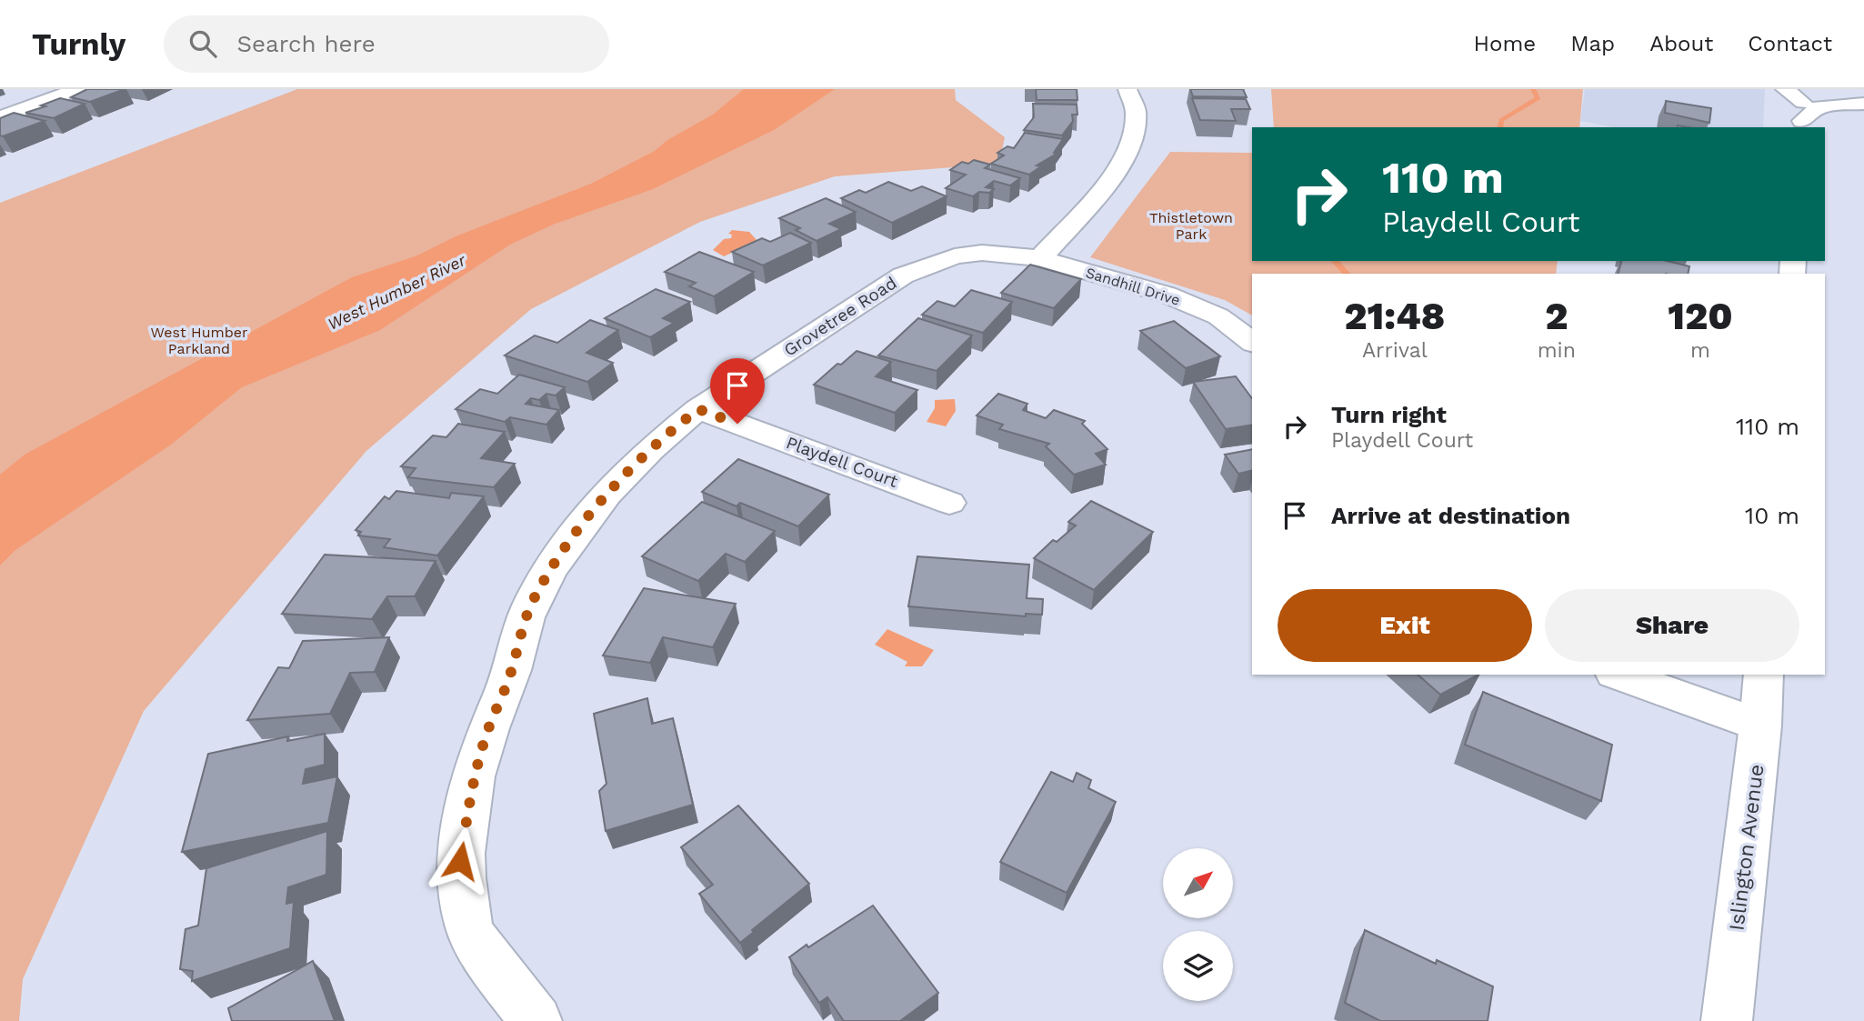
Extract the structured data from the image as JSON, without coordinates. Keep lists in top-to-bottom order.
{
  "streets": {
    "street": [
      "Sandhill Drive",
      "Grovetree Road",
      "Playdell Court",
      "Islington Avenue"
    ]
  },
  "crossings": [
    ["Sandhill Drive", "Grovetree Road"],
    ["Grovetree Road", "Playdell Court"]
  ],
  "water": ["West Humber River"],
  "parks": ["Thistletown Park", "West Humber Parkland"],
  "north": "top right",
  "page": {
    "header": "Turnly",
    "search": "Search here",
    "nav": [
      "Home",
      "Map",
      "About",
      "Contact"
    ],
    "turn": ["110 m", "Playdell Court"],
    "eta": [
      "21:48",
      "Arrival",
      "2",
      "min",
      "120",
      "m"
    ],
    "list": [
      {
        "name": "Turn right",
        "note": "Playdell Court",
        "value": "110 m"
      },
      {
        "name": "Arrive at destination",
        "value": "10 m"
      }
    ],
    "buttons": ["Exit", "Share"]
  }
}
